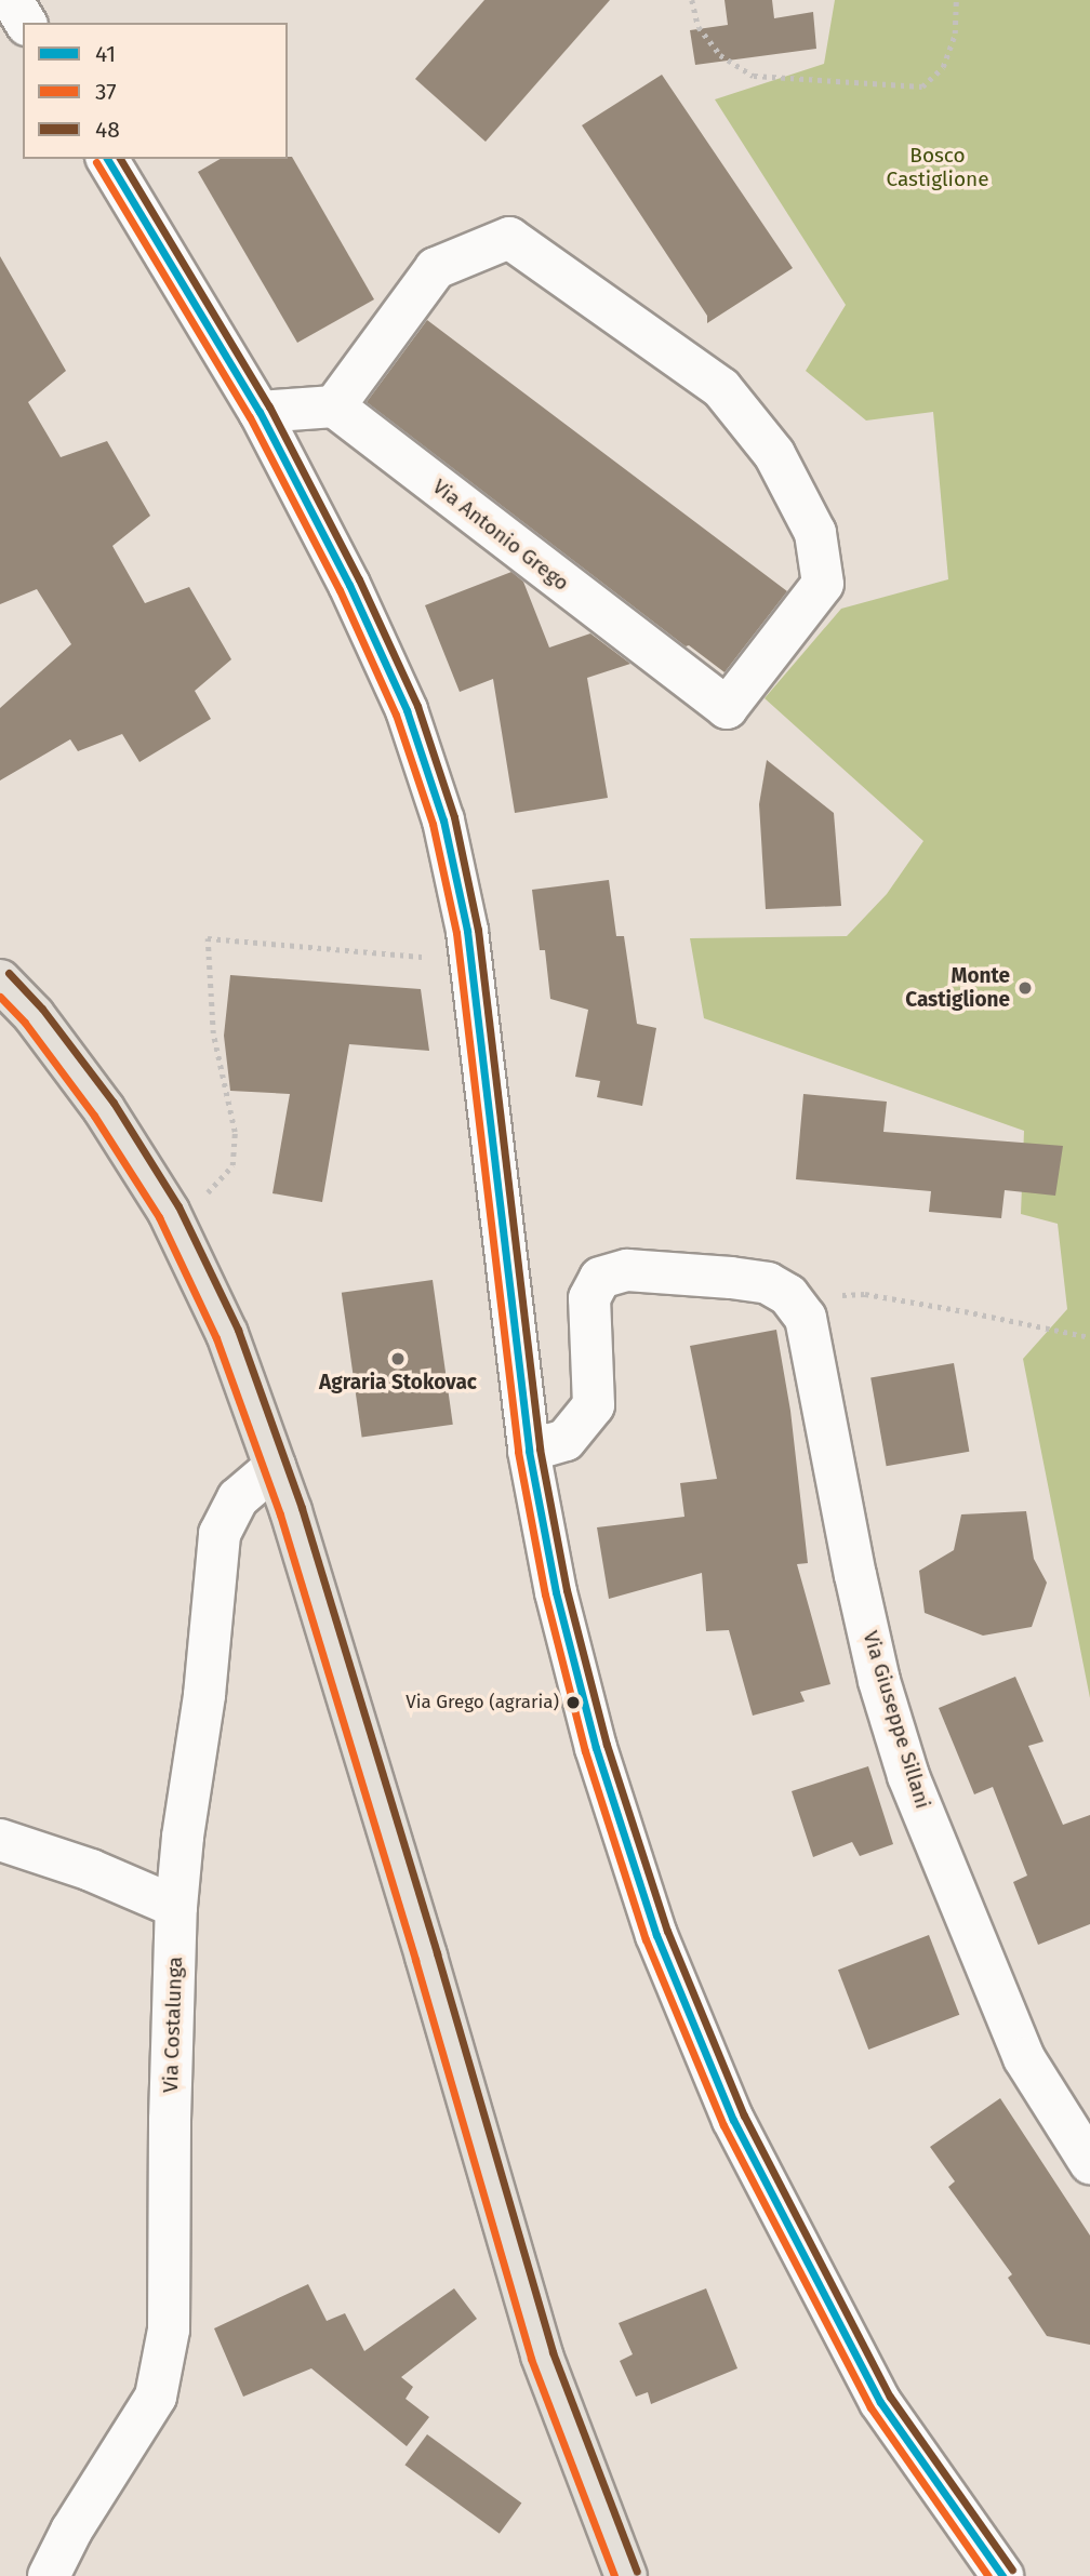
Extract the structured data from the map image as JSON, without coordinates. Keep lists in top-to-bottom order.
{
  "streets": {
    "street": ["Via Antonio Grego", "Via Giuseppe Sillani", "Via Costalunga"]
  },
  "parks": ["Bosco Castiglione"],
  "places": ["Monte Castiglione", "Agraria Stokovac", "Via Grego (agraria)"],
  "lines": ["transit line 41", "transit line 48", "transit line 37"],
  "legend": ["41", "37", "48"]
}
